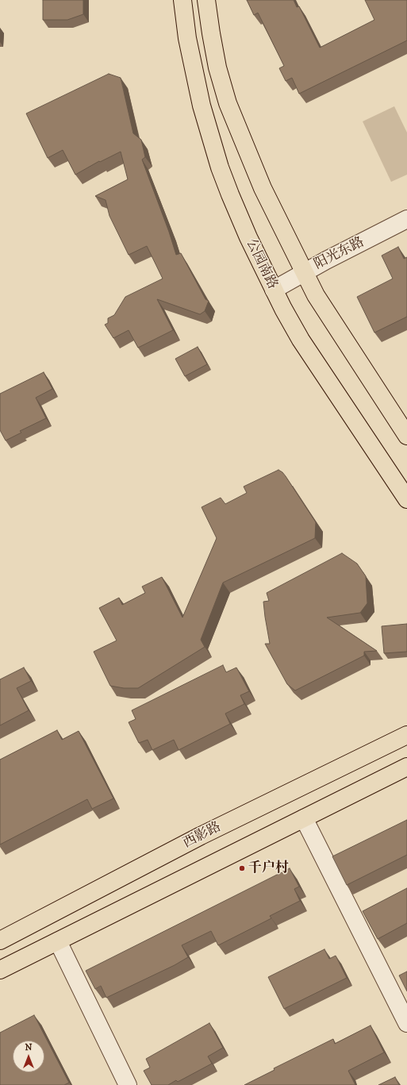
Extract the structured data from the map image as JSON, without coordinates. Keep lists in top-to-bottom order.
{
  "streets": {
    "main road": ["公园南路", "西影路"],
    "street": ["阳光东路"]
  },
  "crossings": [
    ["阳光东路", "公园南路"]
  ],
  "places": ["千户村"],
  "north": "top"
}
